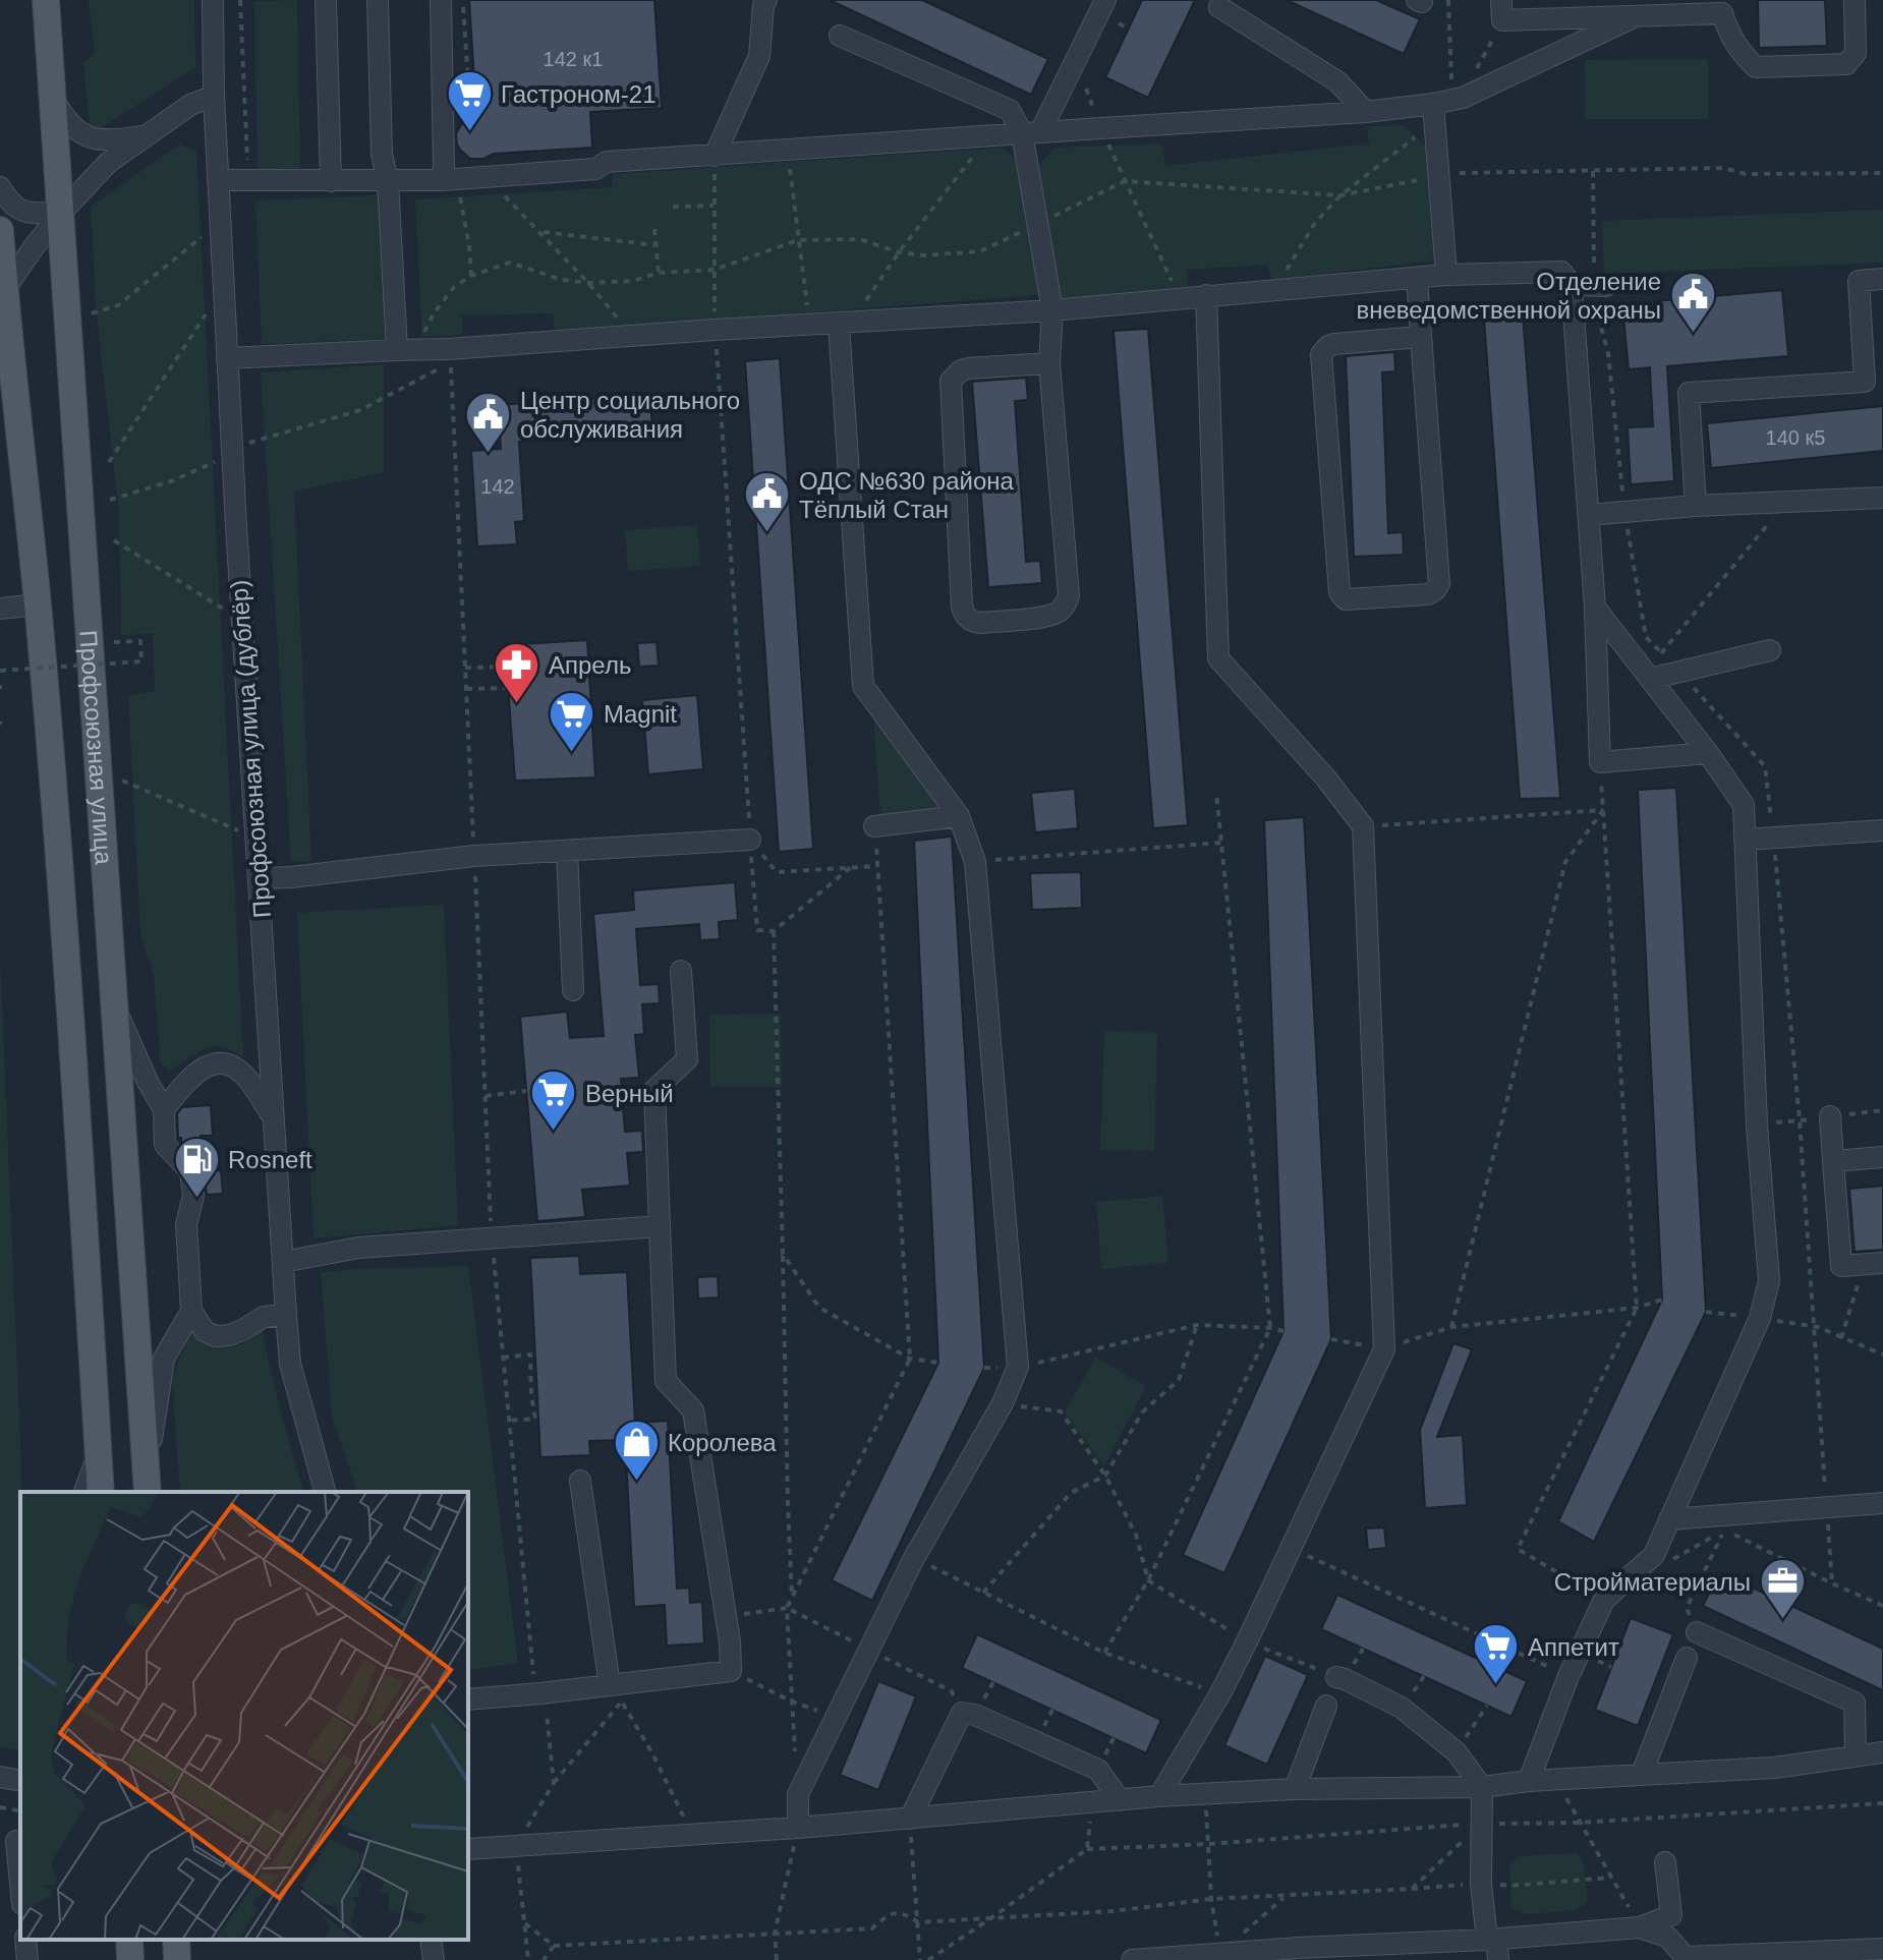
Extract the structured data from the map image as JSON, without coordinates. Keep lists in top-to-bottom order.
{
  "streets": {
    "main road": ["Профсоюзная улица"],
    "street": ["Профсоюзная улица (дублёр)"]
  },
  "places": {
    "supermarket": [
      "Гастроном-21",
      "Magnit",
      "Верный",
      "Аппетит"
    ],
    "public building": ["Отделение вневедомственной охраны", "Центр социального обслуживания", "ОДС №630 района Тёплый Стан"],
    "pharmacy": ["Апрель"],
    "fuel station": ["Rosneft"],
    "shop": ["Королева"],
    "office": ["Стройматериалы"]
  },
  "house_numbers": ["142 к1", "140 к5", "142"]
}
